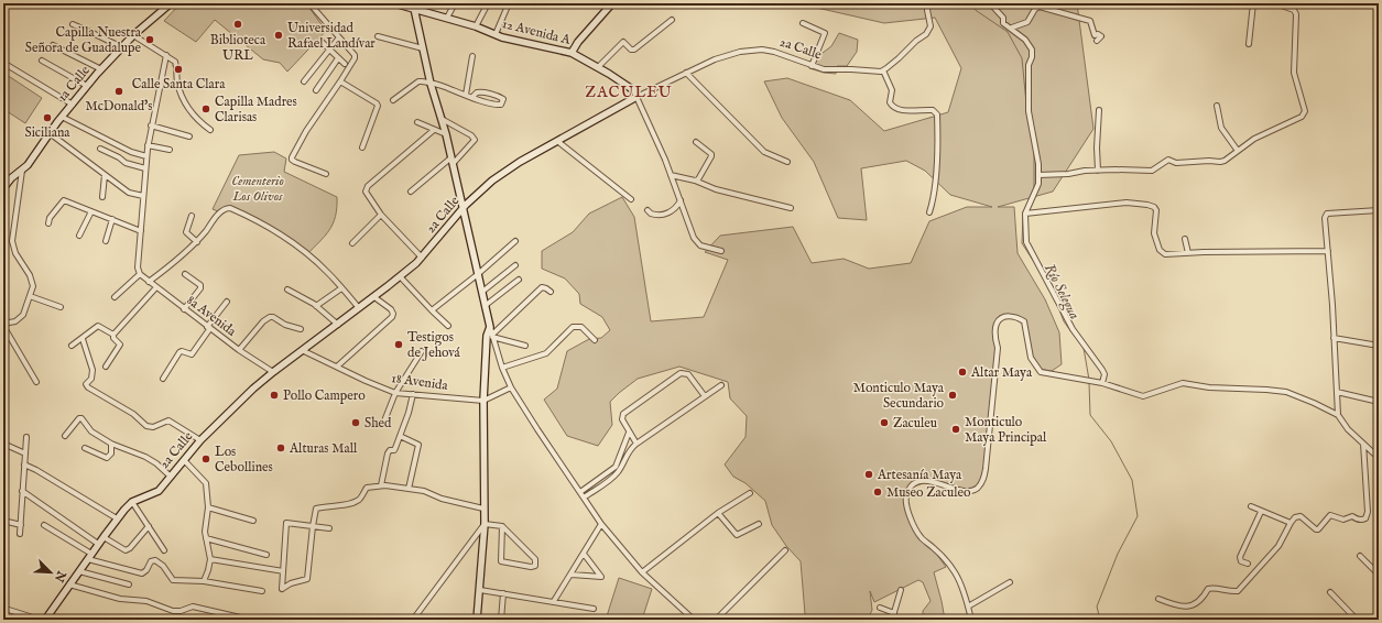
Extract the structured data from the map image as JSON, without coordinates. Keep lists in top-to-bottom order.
{
  "streets": {
    "main road": ["12 Avenida A", "2a Calle", "1a Calle"],
    "street": ["8a Avenida", "18 Avenida"]
  },
  "crossings": [
    ["12 Avenida A", "2a Calle"],
    ["2a Calle", "8a Avenida"],
    ["2a Calle", "18 Avenida"]
  ],
  "districts": ["ZACULEU"],
  "water": ["Río Selegua"],
  "parks": ["Cementerio Los Olivos"],
  "places": [
    "Biblioteca URL",
    "Universidad Rafael Landívar",
    "Capilla Nuestra Señora de Guadalupe",
    "Calle Santa Clara",
    "McDonald's",
    "Capilla Madres Clarisas",
    "Siciliana",
    "Testigos de Jehová",
    "Altar Maya",
    "Pollo Campero",
    "Monticulo Maya Secundario",
    "Shed",
    "Zaculeu",
    "Monticulo Maya Principal",
    "Alturas Mall",
    "Los Cebollines",
    "Artesanía Maya",
    "Museo Zaculeo"
  ],
  "north": "bottom right"
}
